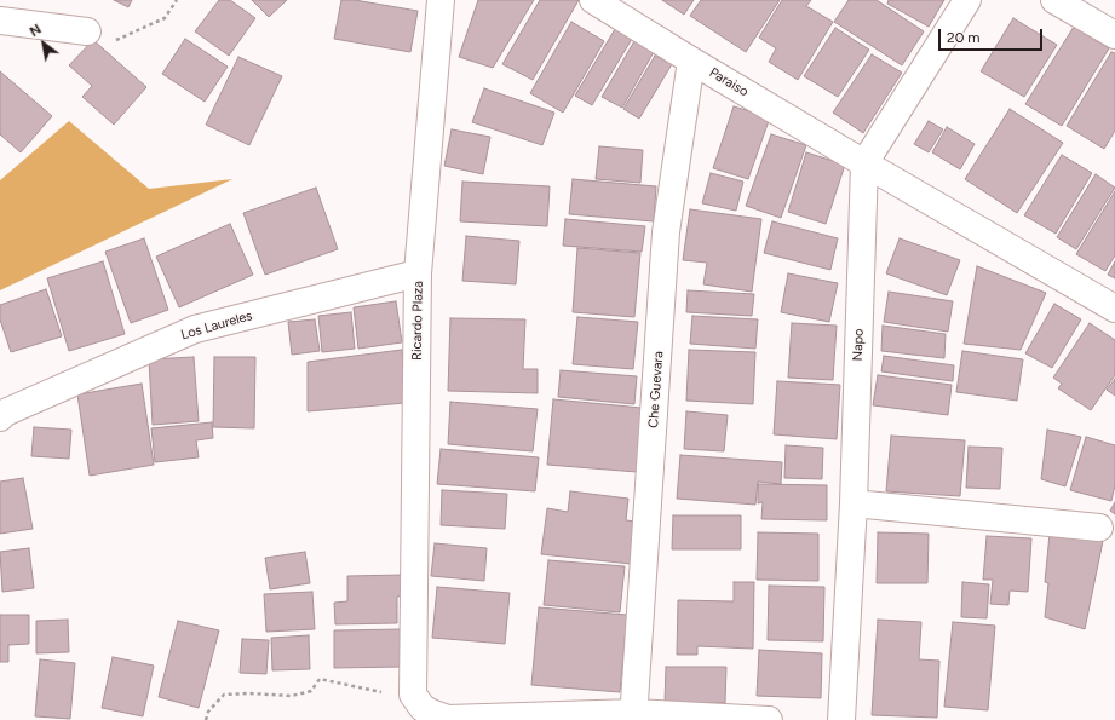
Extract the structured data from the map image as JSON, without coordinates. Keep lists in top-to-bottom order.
{
  "streets": {
    "street": [
      "Paraiso",
      "Ricardo Plaza",
      "Los Laureles",
      "Napo",
      "Che Guevara"
    ]
  },
  "crossings": [
    ["Paraiso", "Napo"],
    ["Paraiso", "Che Guevara"],
    ["Ricardo Plaza", "Los Laureles"]
  ],
  "scale_bar": "20 m",
  "north": "top left"
}
